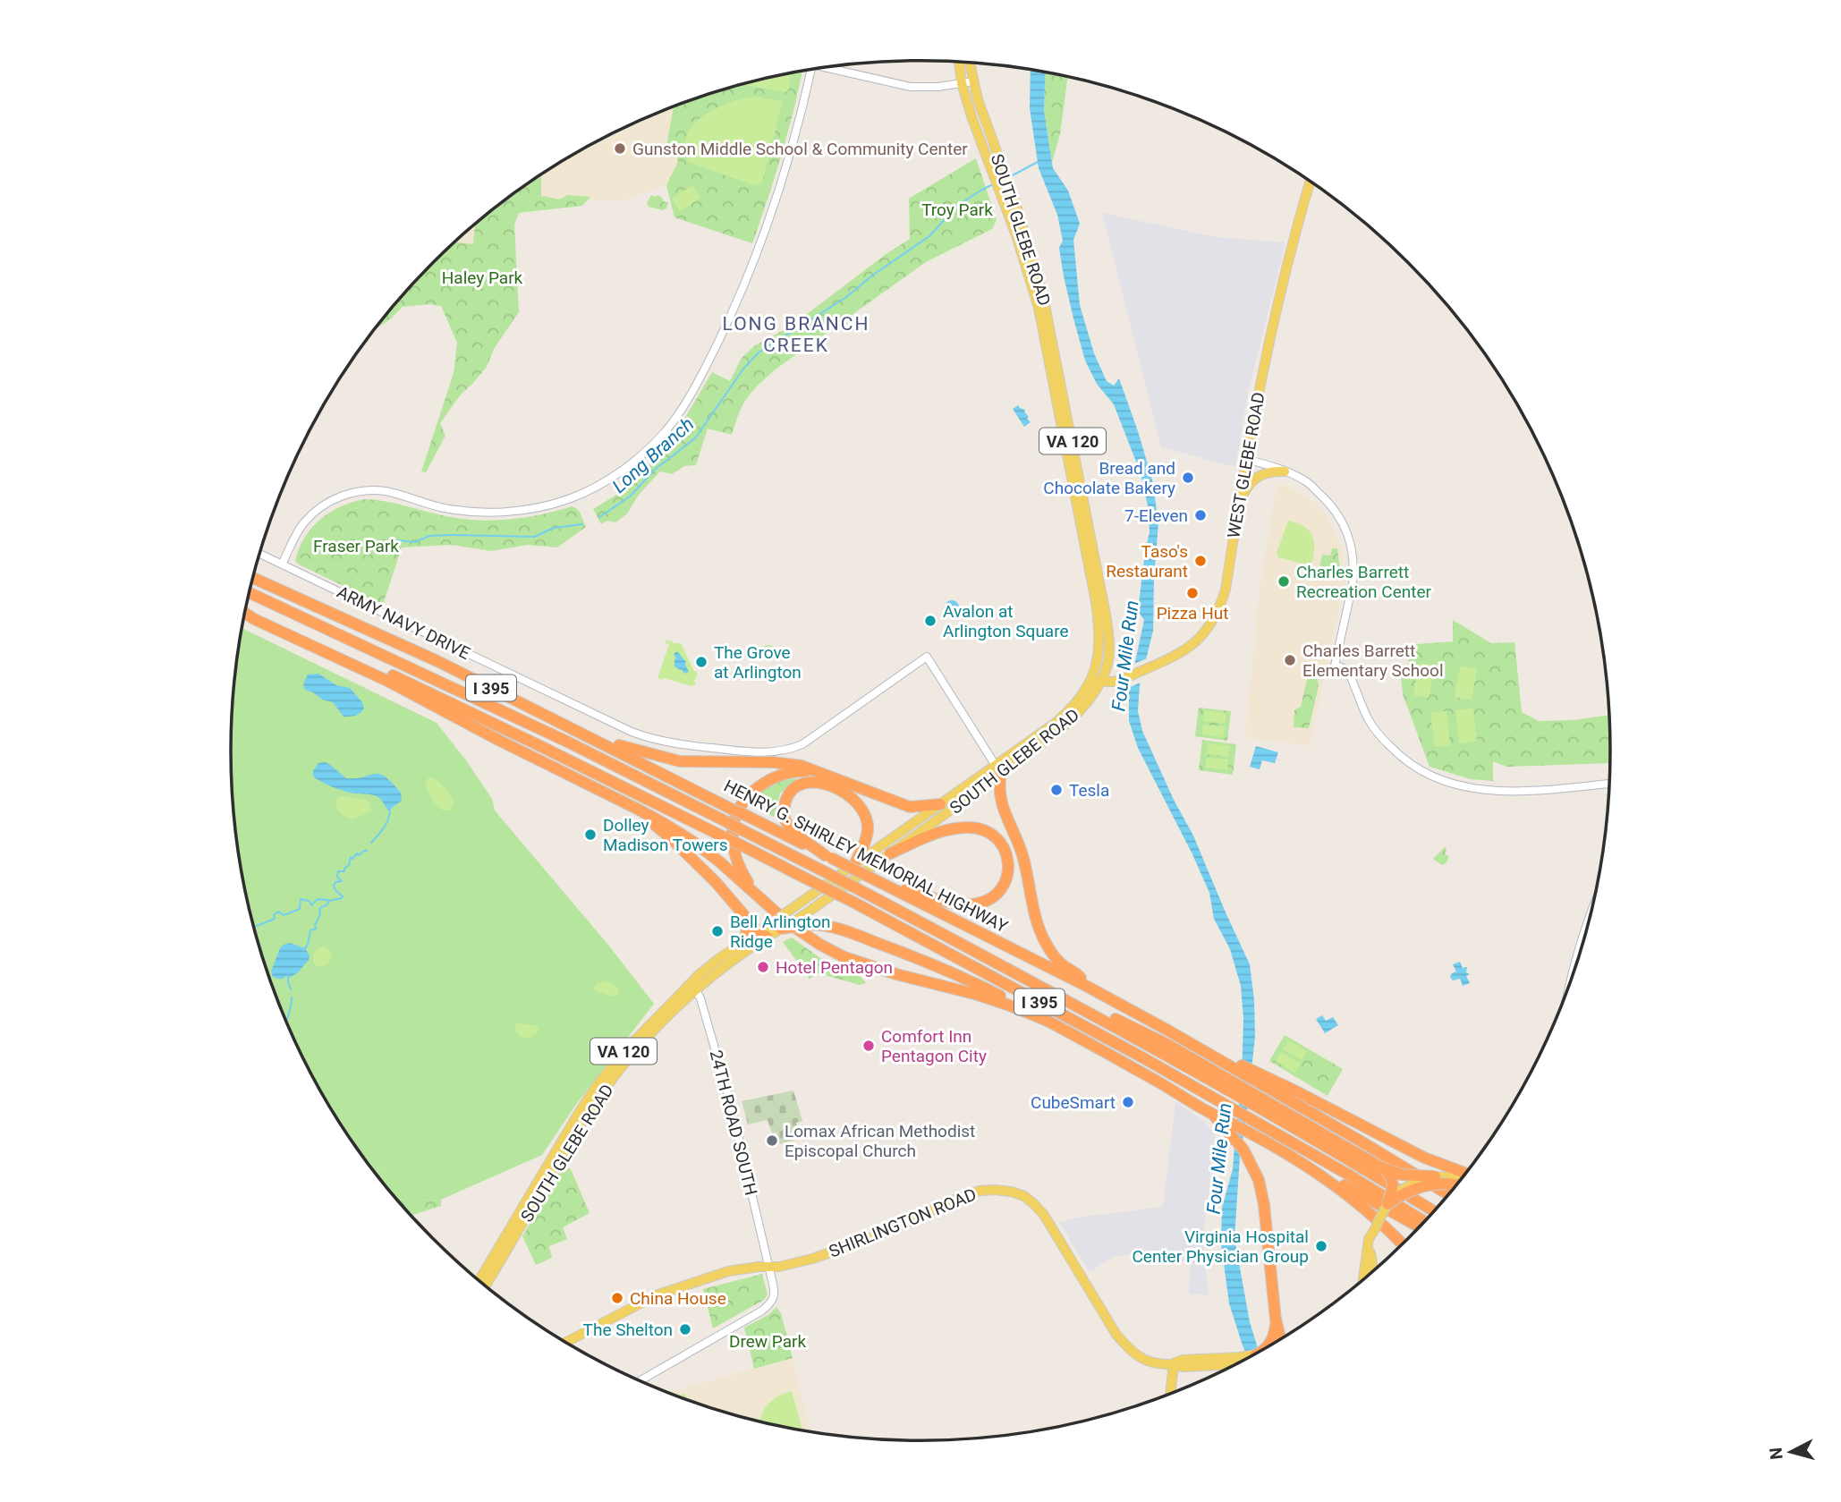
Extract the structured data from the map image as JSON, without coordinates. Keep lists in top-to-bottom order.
{
  "streets": {
    "highway": ["I 395", "HENRY G. SHIRLEY MEMORIAL HIGHWAY"],
    "main road": [
      "SOUTH GLEBE ROAD",
      "VA 120",
      "WEST GLEBE ROAD",
      "SHIRLINGTON ROAD"
    ],
    "street": ["ARMY NAVY DRIVE", "24TH ROAD SOUTH"]
  },
  "crossings": [
    ["SOUTH GLEBE ROAD", "WEST GLEBE ROAD"],
    ["SOUTH GLEBE ROAD", "ARMY NAVY DRIVE"],
    ["SOUTH GLEBE ROAD", "24TH ROAD SOUTH"],
    ["24TH ROAD SOUTH", "SHIRLINGTON ROAD"]
  ],
  "districts": ["LONG BRANCH CREEK"],
  "water": ["Long Branch", "Four Mile Run"],
  "parks": [
    "Troy Park",
    "Haley Park",
    "Fraser Park",
    "Drew Park"
  ],
  "places": [
    "Gunston Middle School & Community Center",
    "Bread and Chocolate Bakery",
    "7-Eleven",
    "Taso's Restaurant",
    "Charles Barrett Recreation Center",
    "Pizza Hut",
    "Avalon at Arlington Square",
    "Charles Barrett Elementary School",
    "The Grove at Arlington",
    "Tesla",
    "Dolley Madison Towers",
    "Bell Arlington Ridge",
    "Hotel Pentagon",
    "Comfort Inn Pentagon City",
    "CubeSmart",
    "Lomax African Methodist Episcopal Church",
    "Virginia Hospital Center Physician Group",
    "China House",
    "The Shelton"
  ],
  "north": "left"
}
